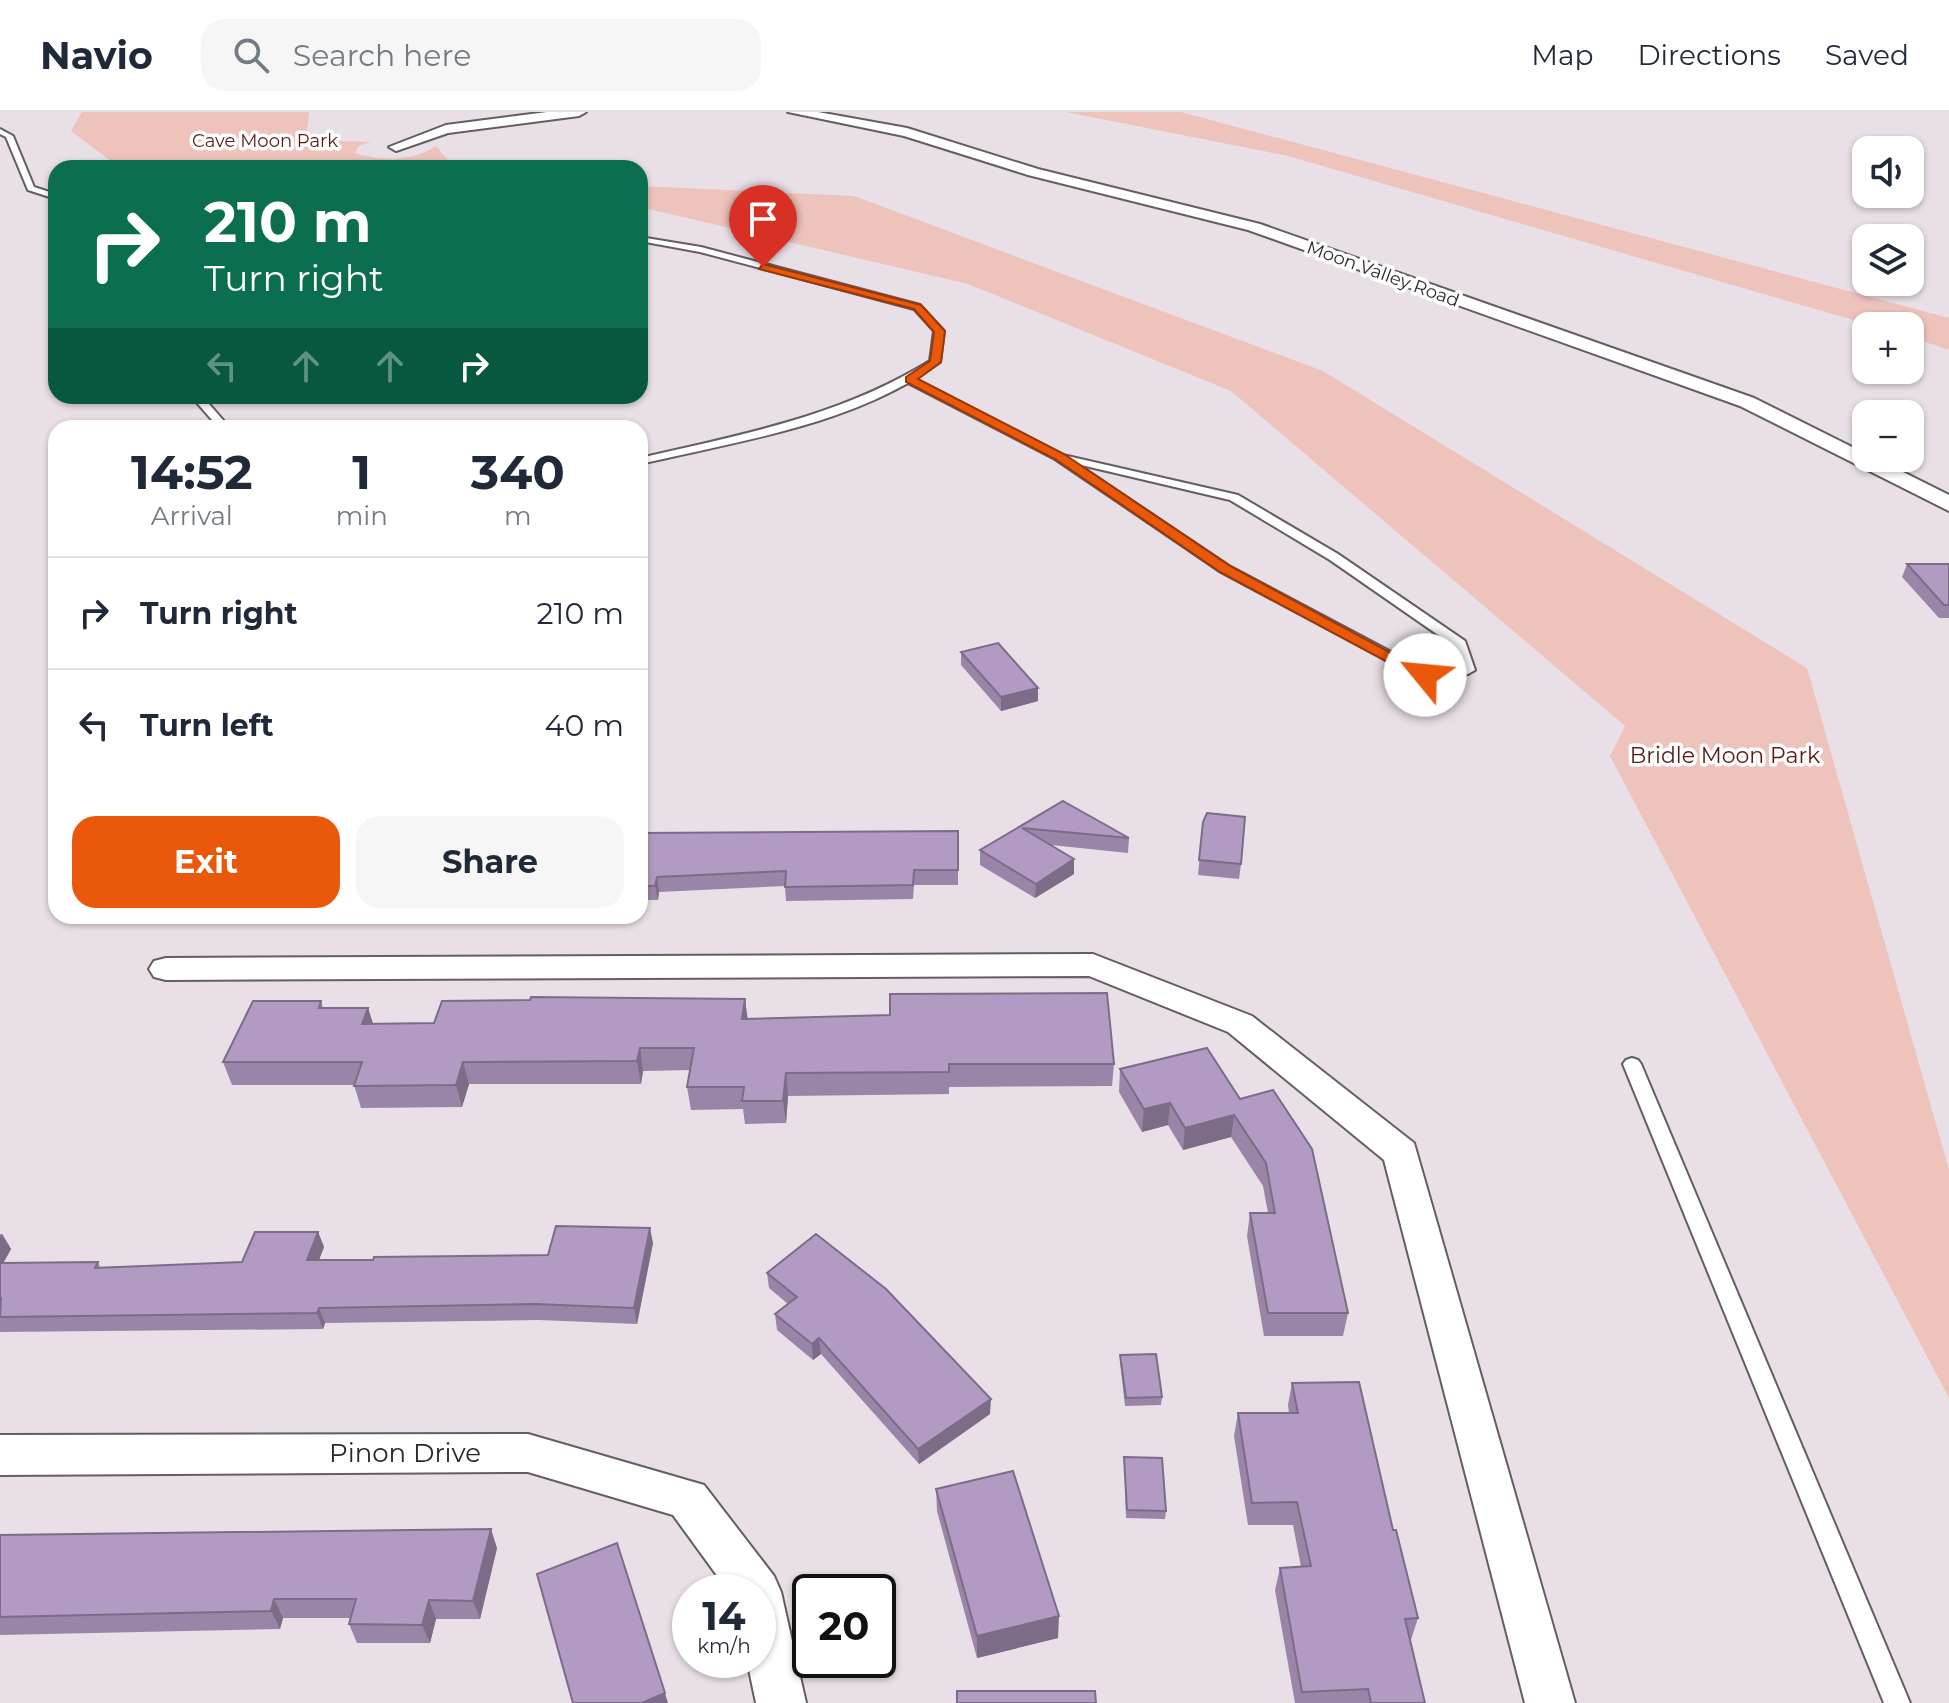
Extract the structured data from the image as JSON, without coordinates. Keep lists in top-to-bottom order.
{
  "streets": {
    "street": ["Moon Valley Road", "Pinon Drive"]
  },
  "parks": ["Cave Moon Park", "Bridle Moon Park"],
  "page": {
    "header": "Navio",
    "search": "Search here",
    "nav": ["Map", "Directions", "Saved"],
    "map_buttons": ["+", "−"],
    "turn": ["210 m", "Turn right"],
    "eta": [
      "14:52",
      "Arrival",
      "1",
      "min",
      "340",
      "m"
    ],
    "list": [
      {
        "name": "Turn right",
        "value": "210 m"
      },
      {
        "name": "Turn left",
        "value": "40 m"
      }
    ],
    "buttons": ["Exit", "Share"],
    "speed": "14 km/h",
    "limit": "20"
  }
}
